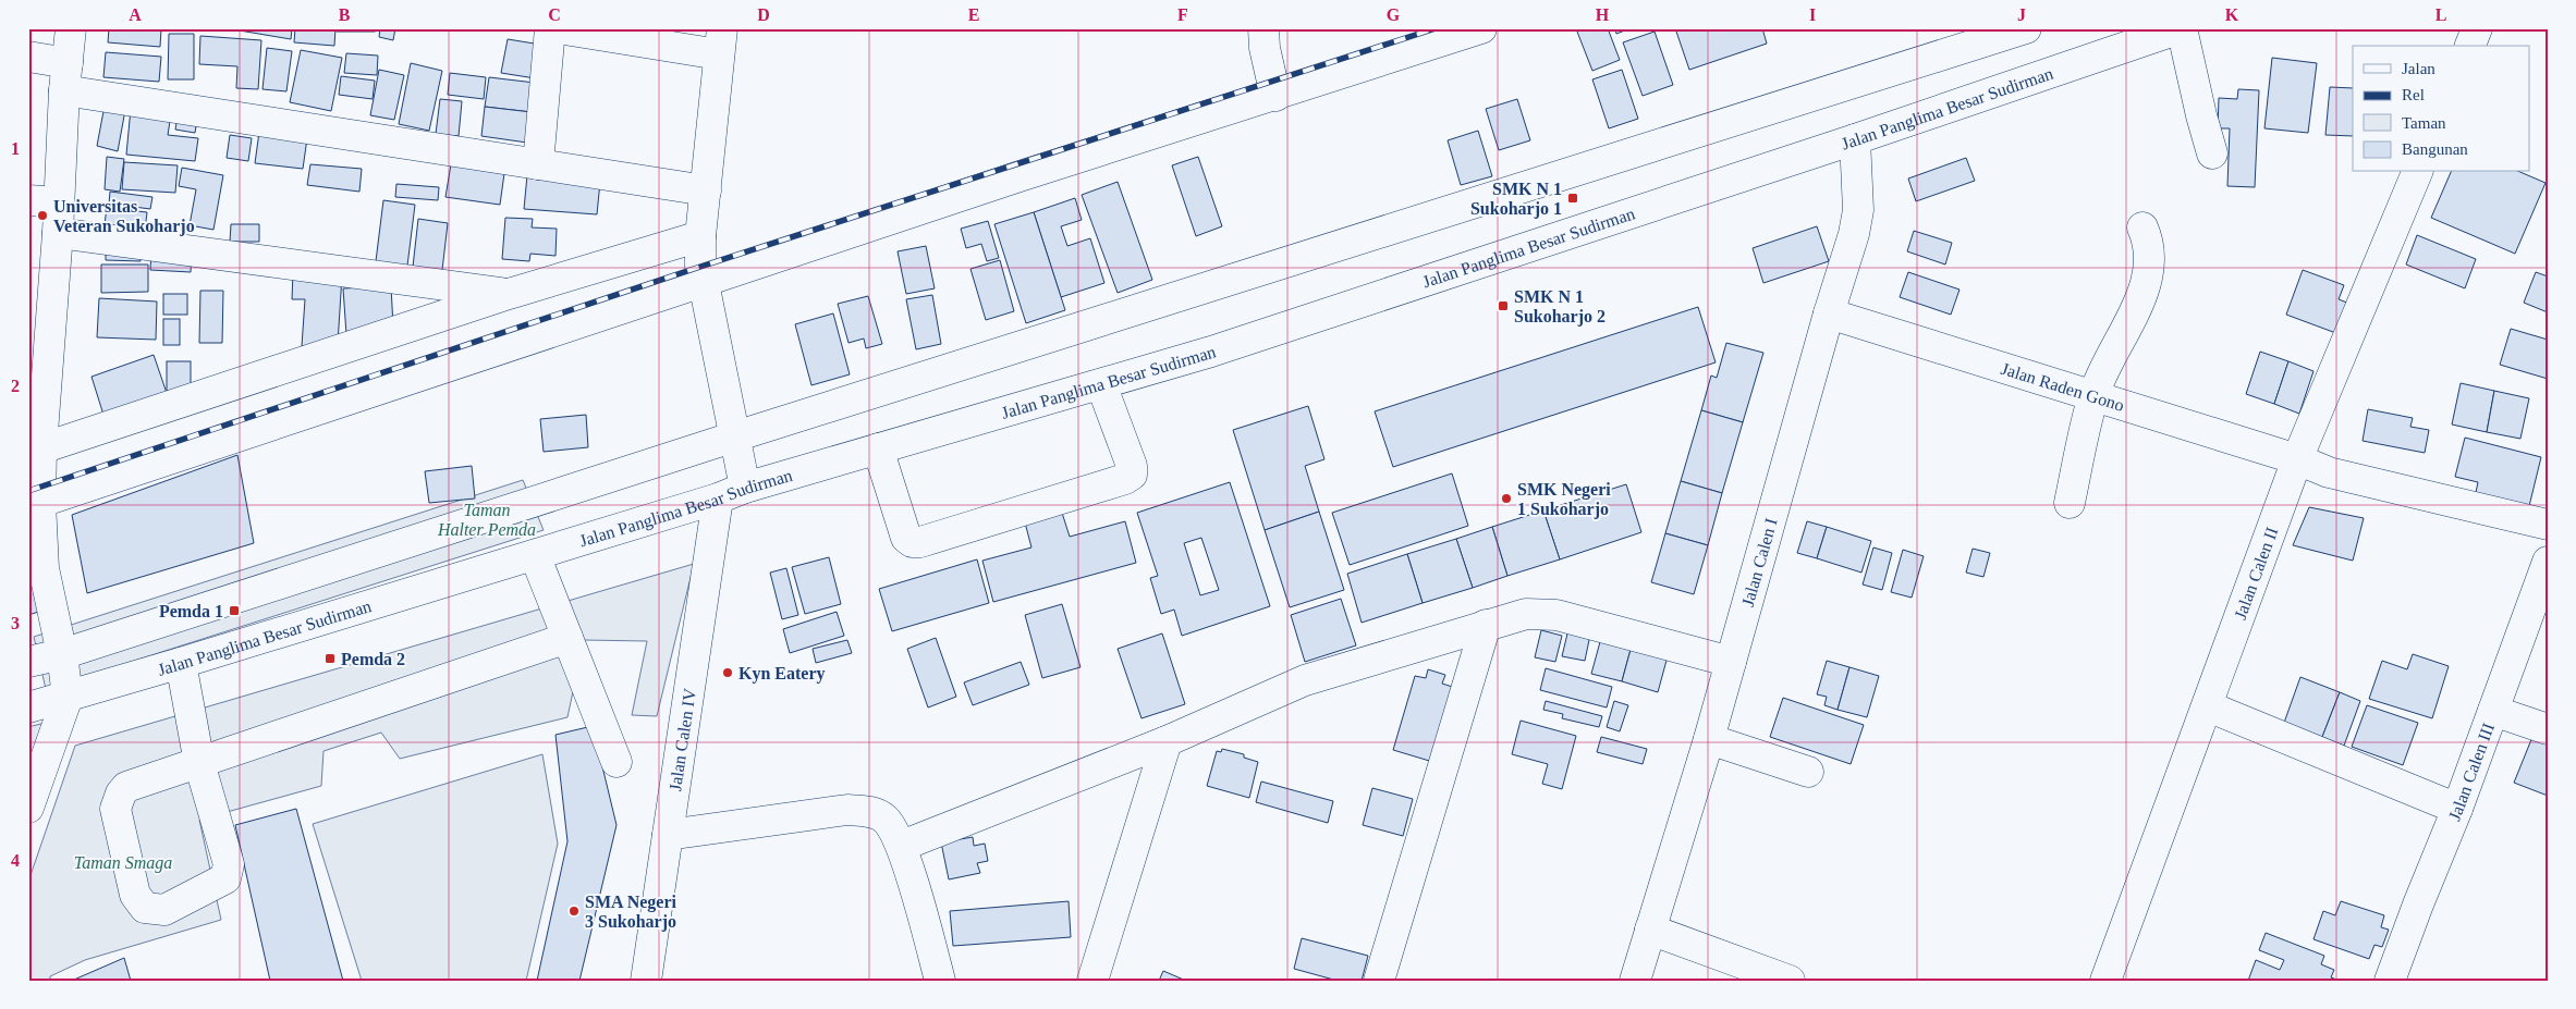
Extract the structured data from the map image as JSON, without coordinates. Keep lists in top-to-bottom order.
{
  "streets": {
    "street": [
      "Jalan Panglima Besar Sudirman",
      "Jalan Raden Gono",
      "Jalan Calen I",
      "Jalan Calen II",
      "Jalan Calen IV",
      "Jalan Calen III"
    ]
  },
  "crossings": [
    ["Jalan Panglima Besar Sudirman", "Jalan Calen I"],
    ["Jalan Panglima Besar Sudirman", "Jalan Calen IV"],
    ["Jalan Raden Gono", "Jalan Calen I"],
    ["Jalan Raden Gono", "Jalan Calen II"]
  ],
  "parks": ["Taman Halter Pemda", "Taman Smaga"],
  "places": {
    "transit": [
      "SMK N 1 Sukoharjo 1",
      "SMK N 1 Sukoharjo 2",
      "Pemda 1",
      "Pemda 2"
    ],
    "other": [
      "Universitas Veteran Sukoharjo",
      "SMK Negeri 1 Sukoharjo",
      "Kyn Eatery",
      "SMA Negeri 3 Sukoharjo"
    ]
  },
  "legend": [
    "Jalan",
    "Rel",
    "Taman",
    "Bangunan"
  ],
  "grid": {
    "columns": [
      "A",
      "B",
      "C",
      "D",
      "E",
      "F",
      "G",
      "H",
      "I",
      "J",
      "K",
      "L"
    ],
    "rows": [
      "1",
      "2",
      "3",
      "4"
    ]
  }
}
